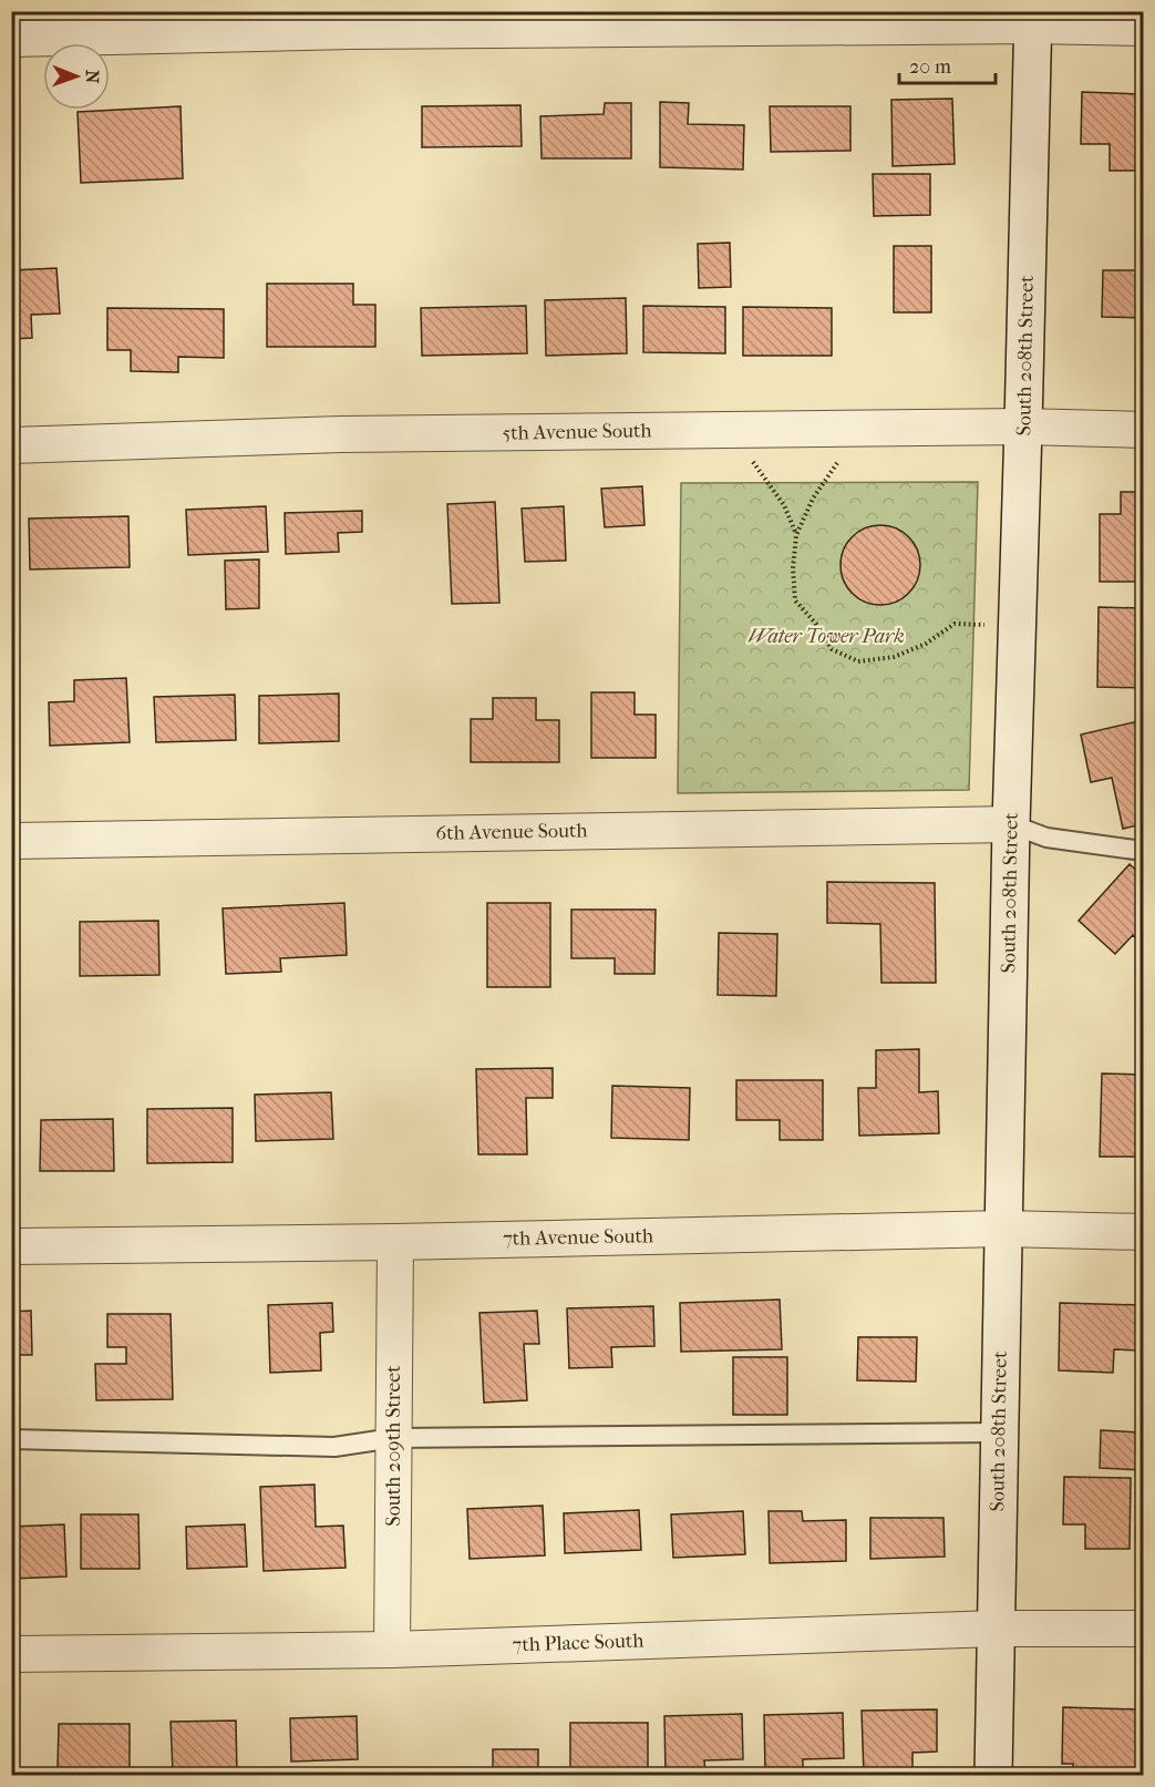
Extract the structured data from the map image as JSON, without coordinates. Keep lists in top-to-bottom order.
{
  "streets": {
    "street": [
      "South 208th Street",
      "5th Avenue South",
      "6th Avenue South",
      "7th Avenue South",
      "South 209th Street",
      "7th Place South"
    ]
  },
  "crossings": [
    ["South 208th Street", "5th Avenue South"],
    ["South 208th Street", "6th Avenue South"],
    ["South 208th Street", "7th Avenue South"],
    ["South 208th Street", "7th Place South"],
    ["7th Avenue South", "South 209th Street"],
    ["South 209th Street", "7th Place South"]
  ],
  "parks": ["Water Tower Park"],
  "scale_bar": "20 m",
  "north": "right"
}
